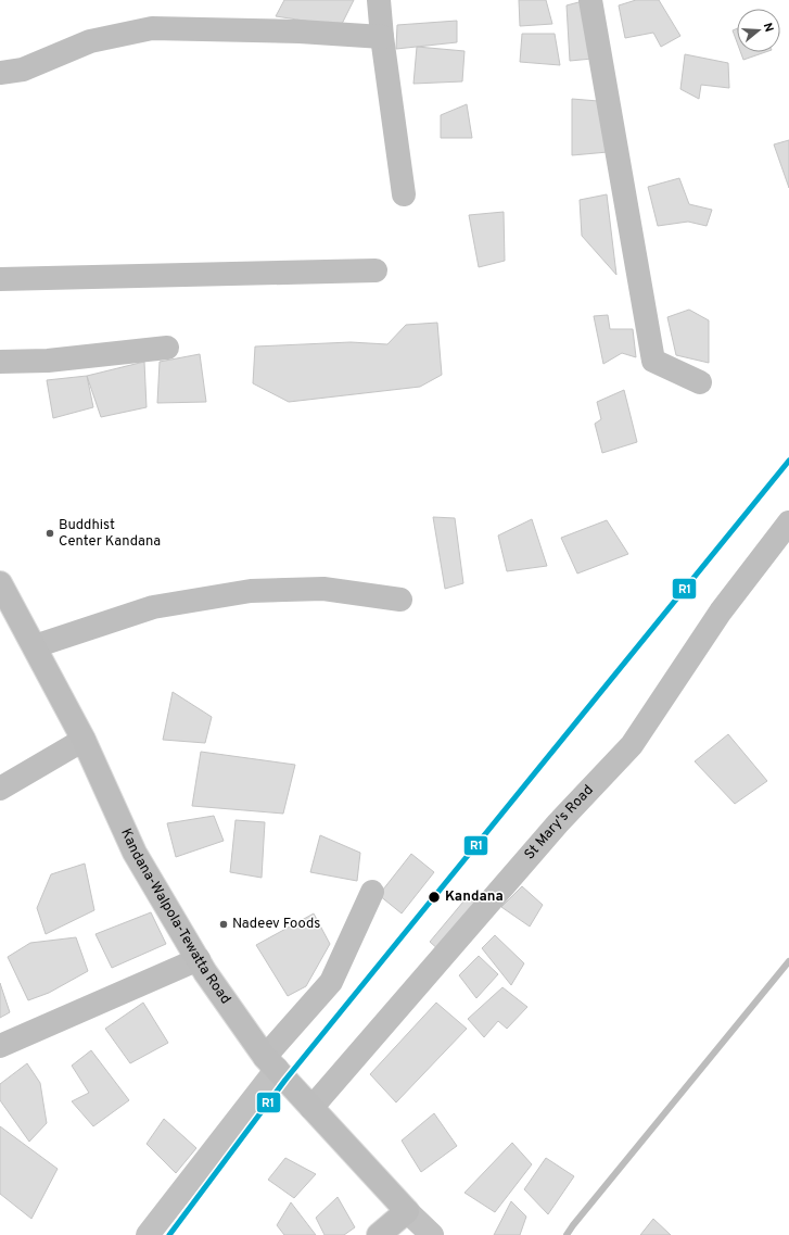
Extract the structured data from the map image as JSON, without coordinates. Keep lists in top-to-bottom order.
{
  "streets": {
    "main road": ["Kandana-Walpola-Tewatta Road"],
    "street": ["St Mary's Road"]
  },
  "crossings": [
    ["St Mary's Road", "Kandana-Walpola-Tewatta Road"]
  ],
  "places": ["Buddhist Center Kandana", "Kandana", "Nadeev Foods"],
  "lines": ["transit line R1"],
  "north": "right"
}
